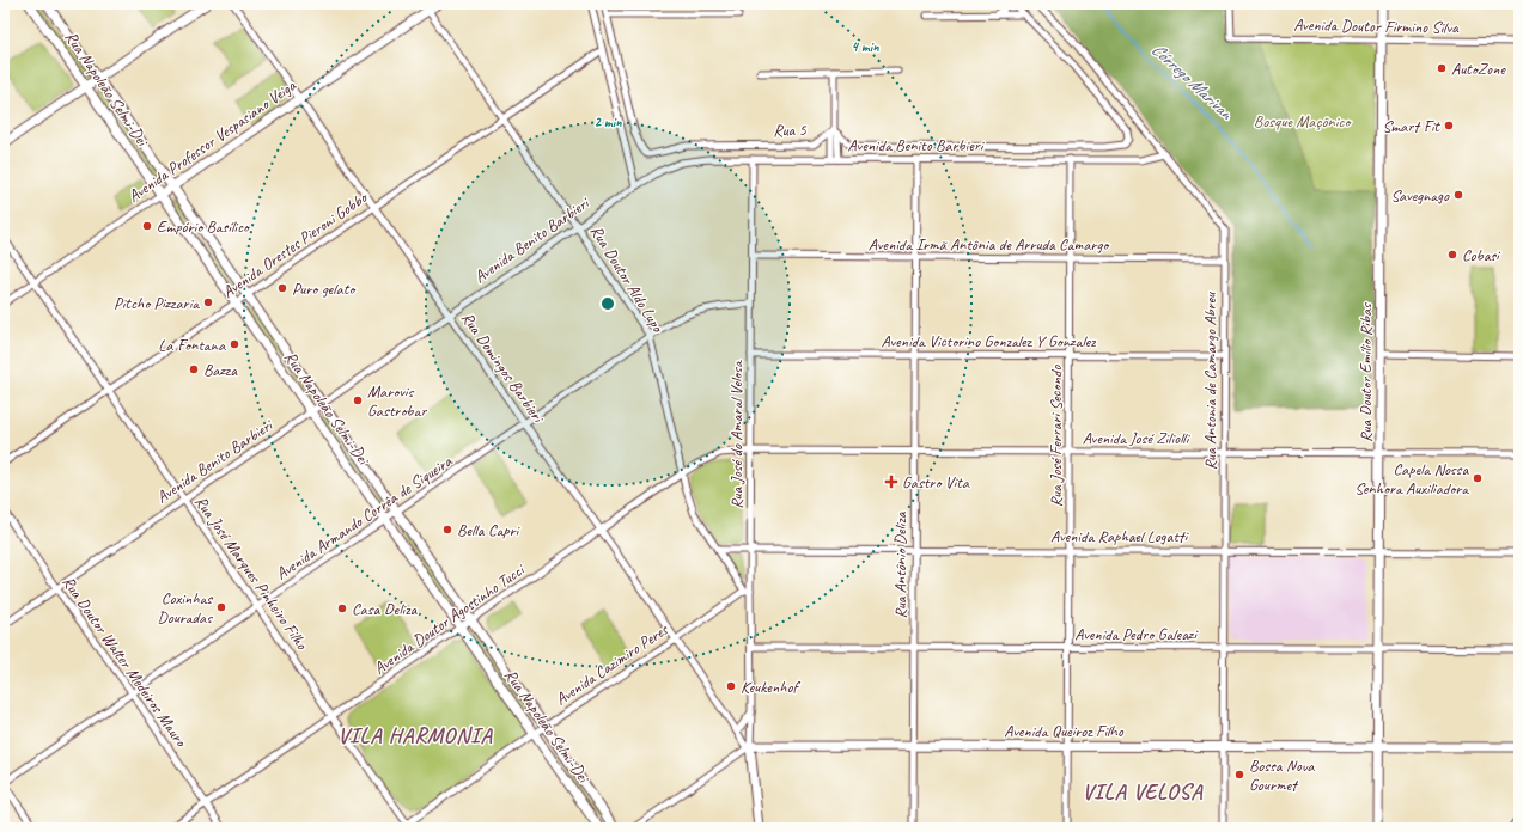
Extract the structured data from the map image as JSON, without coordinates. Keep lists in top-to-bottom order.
{
  "streets": {
    "street": [
      "Avenida Doutor Firmino Silva",
      "Rua Napoleão Selmi-Dei",
      "Rua 5",
      "Avenida Professor Vespasiano Veiga",
      "Avenida Benito Barbieri",
      "Avenida Irmã Antônia de Arruda Camargo",
      "Avenida Orestes Pieroni Gobbo",
      "Rua Doutor Aldo Lupo",
      "Avenida Victorino Gonzalez Y Gonzalez",
      "Rua Domingos Barbieri",
      "Rua Doutor Emílio Ribas",
      "Rua Antonia de Camargo Abreu",
      "Rua José do Amaral Velosa",
      "Rua José Ferrari Secondo",
      "Avenida José Ziliolli",
      "Avenida Armando Corrêa de Siqueira",
      "Avenida Raphael Logatti",
      "Rua Antônio Deliza",
      "Rua José Marques Pinheiro Filho",
      "Avenida Doutor Agostinho Tucci",
      "Avenida Pedro Galeazi",
      "Rua Doutor Walter Medeiros Mauro",
      "Avenida Cazimiro Peres",
      "Avenida Queiroz Filho"
    ]
  },
  "crossings": [
    ["Avenida Doutor Firmino Silva", "Rua Doutor Emílio Ribas"],
    ["Rua Napoleão Selmi-Dei", "Avenida Professor Vespasiano Veiga"],
    ["Rua Napoleão Selmi-Dei", "Avenida Benito Barbieri"],
    ["Rua Napoleão Selmi-Dei", "Avenida Orestes Pieroni Gobbo"],
    ["Rua Napoleão Selmi-Dei", "Avenida Armando Corrêa de Siqueira"],
    ["Rua Napoleão Selmi-Dei", "Avenida Doutor Agostinho Tucci"],
    ["Rua Napoleão Selmi-Dei", "Avenida Cazimiro Peres"],
    ["Avenida Professor Vespasiano Veiga", "Rua Doutor Aldo Lupo"],
    ["Avenida Professor Vespasiano Veiga", "Rua Domingos Barbieri"],
    ["Avenida Professor Vespasiano Veiga", "Rua José Marques Pinheiro Filho"],
    ["Avenida Benito Barbieri", "Rua Doutor Aldo Lupo"],
    ["Avenida Benito Barbieri", "Rua Domingos Barbieri"],
    ["Avenida Benito Barbieri", "Rua Antonia de Camargo Abreu"],
    ["Avenida Benito Barbieri", "Rua José do Amaral Velosa"],
    ["Avenida Benito Barbieri", "Rua José Ferrari Secondo"],
    ["Avenida Benito Barbieri", "Rua Antônio Deliza"],
    ["Avenida Benito Barbieri", "Rua José Marques Pinheiro Filho"],
    ["Avenida Benito Barbieri", "Rua Doutor Walter Medeiros Mauro"],
    ["Avenida Irmã Antônia de Arruda Camargo", "Rua Antonia de Camargo Abreu"],
    ["Avenida Irmã Antônia de Arruda Camargo", "Rua José do Amaral Velosa"],
    ["Avenida Irmã Antônia de Arruda Camargo", "Rua José Ferrari Secondo"],
    ["Avenida Irmã Antônia de Arruda Camargo", "Rua Antônio Deliza"],
    ["Avenida Orestes Pieroni Gobbo", "Rua Doutor Aldo Lupo"],
    ["Avenida Orestes Pieroni Gobbo", "Rua Domingos Barbieri"],
    ["Avenida Orestes Pieroni Gobbo", "Rua José Marques Pinheiro Filho"],
    ["Rua Doutor Aldo Lupo", "Rua José do Amaral Velosa"],
    ["Rua Doutor Aldo Lupo", "Avenida Armando Corrêa de Siqueira"],
    ["Rua Doutor Aldo Lupo", "Avenida Raphael Logatti"],
    ["Rua Doutor Aldo Lupo", "Avenida Doutor Agostinho Tucci"],
    ["Rua Doutor Aldo Lupo", "Avenida Cazimiro Peres"],
    ["Avenida Victorino Gonzalez Y Gonzalez", "Rua Antonia de Camargo Abreu"],
    ["Avenida Victorino Gonzalez Y Gonzalez", "Rua José do Amaral Velosa"],
    ["Avenida Victorino Gonzalez Y Gonzalez", "Rua José Ferrari Secondo"],
    ["Avenida Victorino Gonzalez Y Gonzalez", "Rua Antônio Deliza"],
    ["Rua Domingos Barbieri", "Rua José do Amaral Velosa"],
    ["Rua Domingos Barbieri", "Avenida Armando Corrêa de Siqueira"],
    ["Rua Domingos Barbieri", "Avenida Doutor Agostinho Tucci"],
    ["Rua Domingos Barbieri", "Avenida Cazimiro Peres"],
    ["Rua Domingos Barbieri", "Avenida Queiroz Filho"],
    ["Rua Doutor Emílio Ribas", "Avenida José Ziliolli"],
    ["Rua Doutor Emílio Ribas", "Avenida Raphael Logatti"],
    ["Rua Doutor Emílio Ribas", "Avenida Pedro Galeazi"],
    ["Rua Doutor Emílio Ribas", "Avenida Queiroz Filho"],
    ["Rua Antonia de Camargo Abreu", "Avenida José Ziliolli"],
    ["Rua Antonia de Camargo Abreu", "Avenida Raphael Logatti"],
    ["Rua Antonia de Camargo Abreu", "Avenida Pedro Galeazi"],
    ["Rua Antonia de Camargo Abreu", "Avenida Queiroz Filho"],
    ["Rua José do Amaral Velosa", "Avenida José Ziliolli"],
    ["Rua José do Amaral Velosa", "Avenida Armando Corrêa de Siqueira"],
    ["Rua José do Amaral Velosa", "Avenida Raphael Logatti"],
    ["Rua José do Amaral Velosa", "Avenida Doutor Agostinho Tucci"],
    ["Rua José do Amaral Velosa", "Avenida Pedro Galeazi"],
    ["Rua José do Amaral Velosa", "Avenida Cazimiro Peres"],
    ["Rua José do Amaral Velosa", "Avenida Queiroz Filho"],
    ["Rua José Ferrari Secondo", "Avenida José Ziliolli"],
    ["Rua José Ferrari Secondo", "Avenida Raphael Logatti"],
    ["Rua José Ferrari Secondo", "Avenida Pedro Galeazi"],
    ["Rua José Ferrari Secondo", "Avenida Queiroz Filho"],
    ["Avenida José Ziliolli", "Rua Antônio Deliza"],
    ["Avenida José Ziliolli", "Avenida Doutor Agostinho Tucci"],
    ["Avenida Armando Corrêa de Siqueira", "Rua José Marques Pinheiro Filho"],
    ["Avenida Armando Corrêa de Siqueira", "Rua Doutor Walter Medeiros Mauro"],
    ["Avenida Raphael Logatti", "Rua Antônio Deliza"],
    ["Rua Antônio Deliza", "Avenida Pedro Galeazi"],
    ["Rua Antônio Deliza", "Avenida Queiroz Filho"],
    ["Rua José Marques Pinheiro Filho", "Avenida Doutor Agostinho Tucci"],
    ["Rua José Marques Pinheiro Filho", "Avenida Cazimiro Peres"],
    ["Avenida Doutor Agostinho Tucci", "Rua Doutor Walter Medeiros Mauro"]
  ],
  "districts": ["VILA HARMONIA", "VILA VELOSA"],
  "water": ["Córrego Marivan"],
  "parks": ["Bosque Maçônico"],
  "places": {
    "other": [
      "AutoZone",
      "Smart Fit",
      "Savegnago",
      "Empório Basílico",
      "Cobasi",
      "Puro gelato",
      "Pitcho Pizzaria",
      "La Fontana",
      "Bazza",
      "Marovis Gastrobar",
      "Capela Nossa Senhora Auxiliadora",
      "Bella Capri",
      "Coxinhas Douradas",
      "Casa Deliza",
      "Keukenhof",
      "Bossa Nova Gourmet"
    ],
    "health": ["Gastro Vita"]
  },
  "rings": ["4 min", "2 min"]
}
